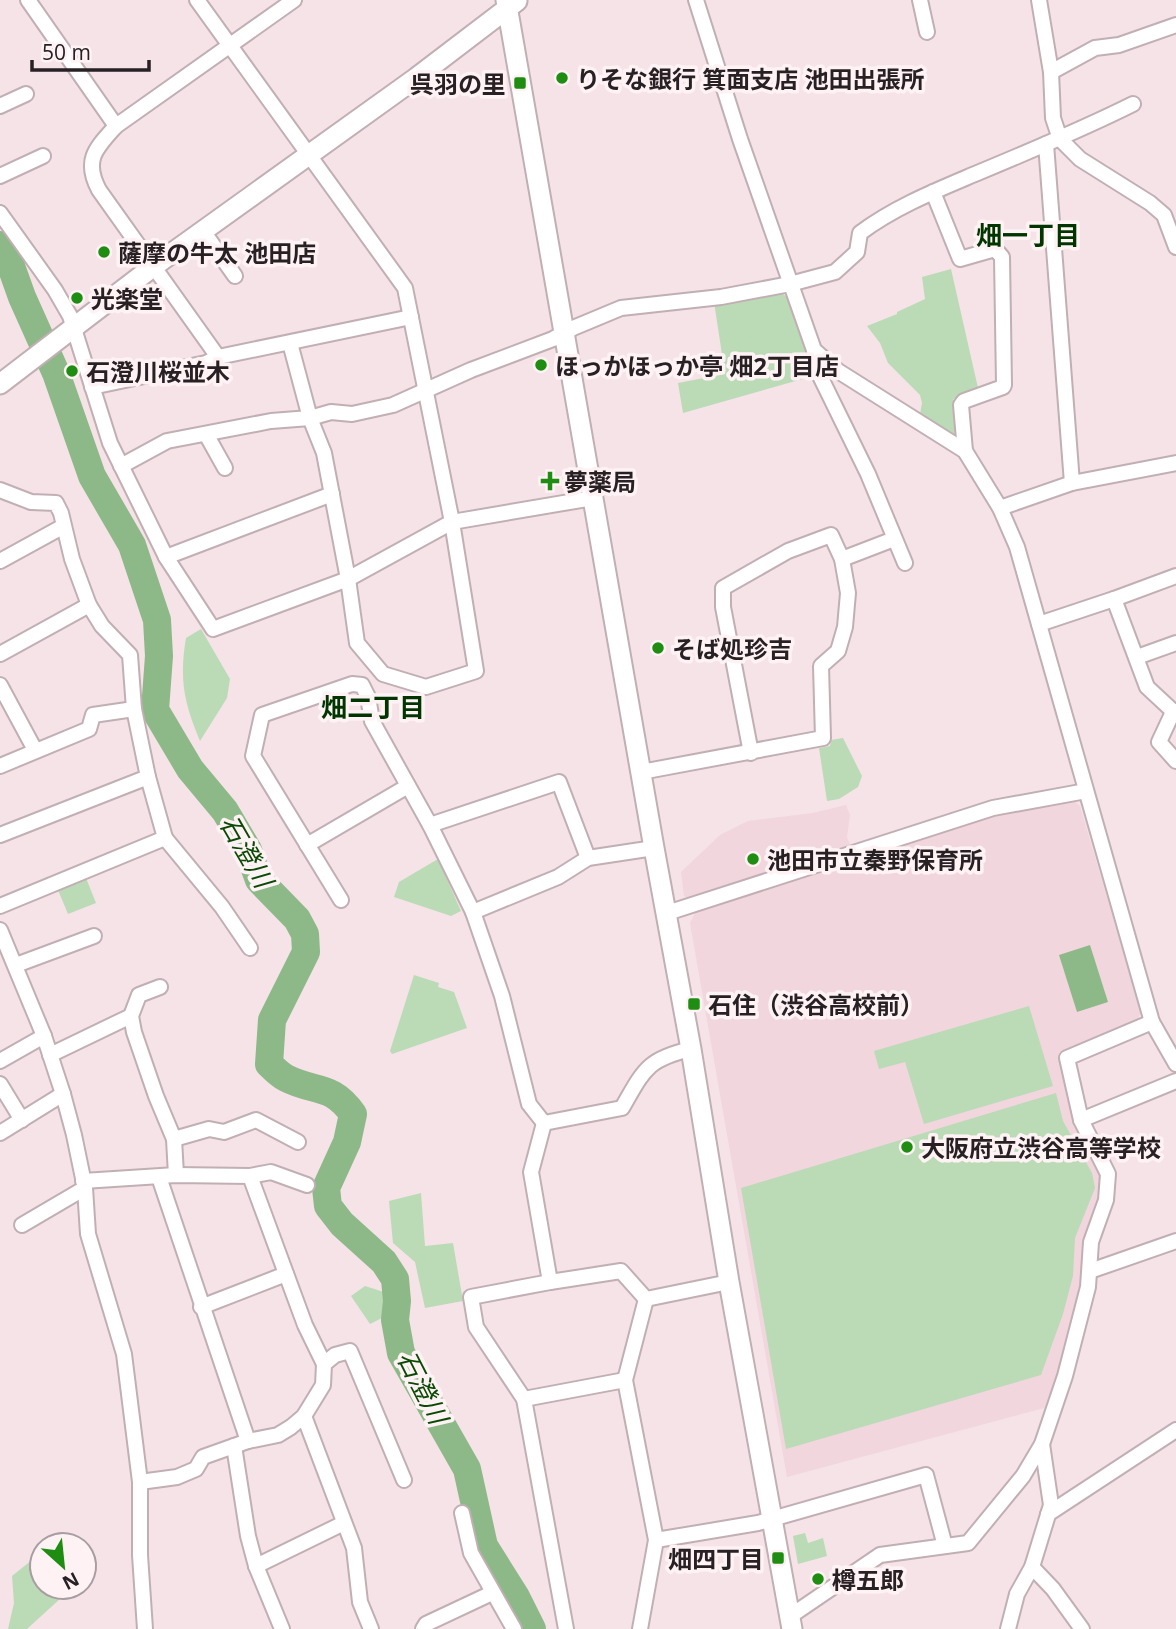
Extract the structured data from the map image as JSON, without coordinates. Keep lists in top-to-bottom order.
{
  "districts": ["畑一丁目", "畑二丁目"],
  "water": ["石澄川"],
  "places": {
    "other": [
      "りそな銀行 箕面支店 池田出張所",
      "薩摩の牛太 池田店",
      "光楽堂",
      "ほっかほっか亭 畑2丁目店",
      "石澄川桜並木",
      "そば処珍吉",
      "池田市立秦野保育所",
      "大阪府立渋谷高等学校",
      "樽五郎"
    ],
    "transit": ["呉羽の里", "石住（渋谷高校前）", "畑四丁目"],
    "health": ["夢薬局"]
  },
  "scale_bar": "50 m",
  "north": "bottom right"
}
